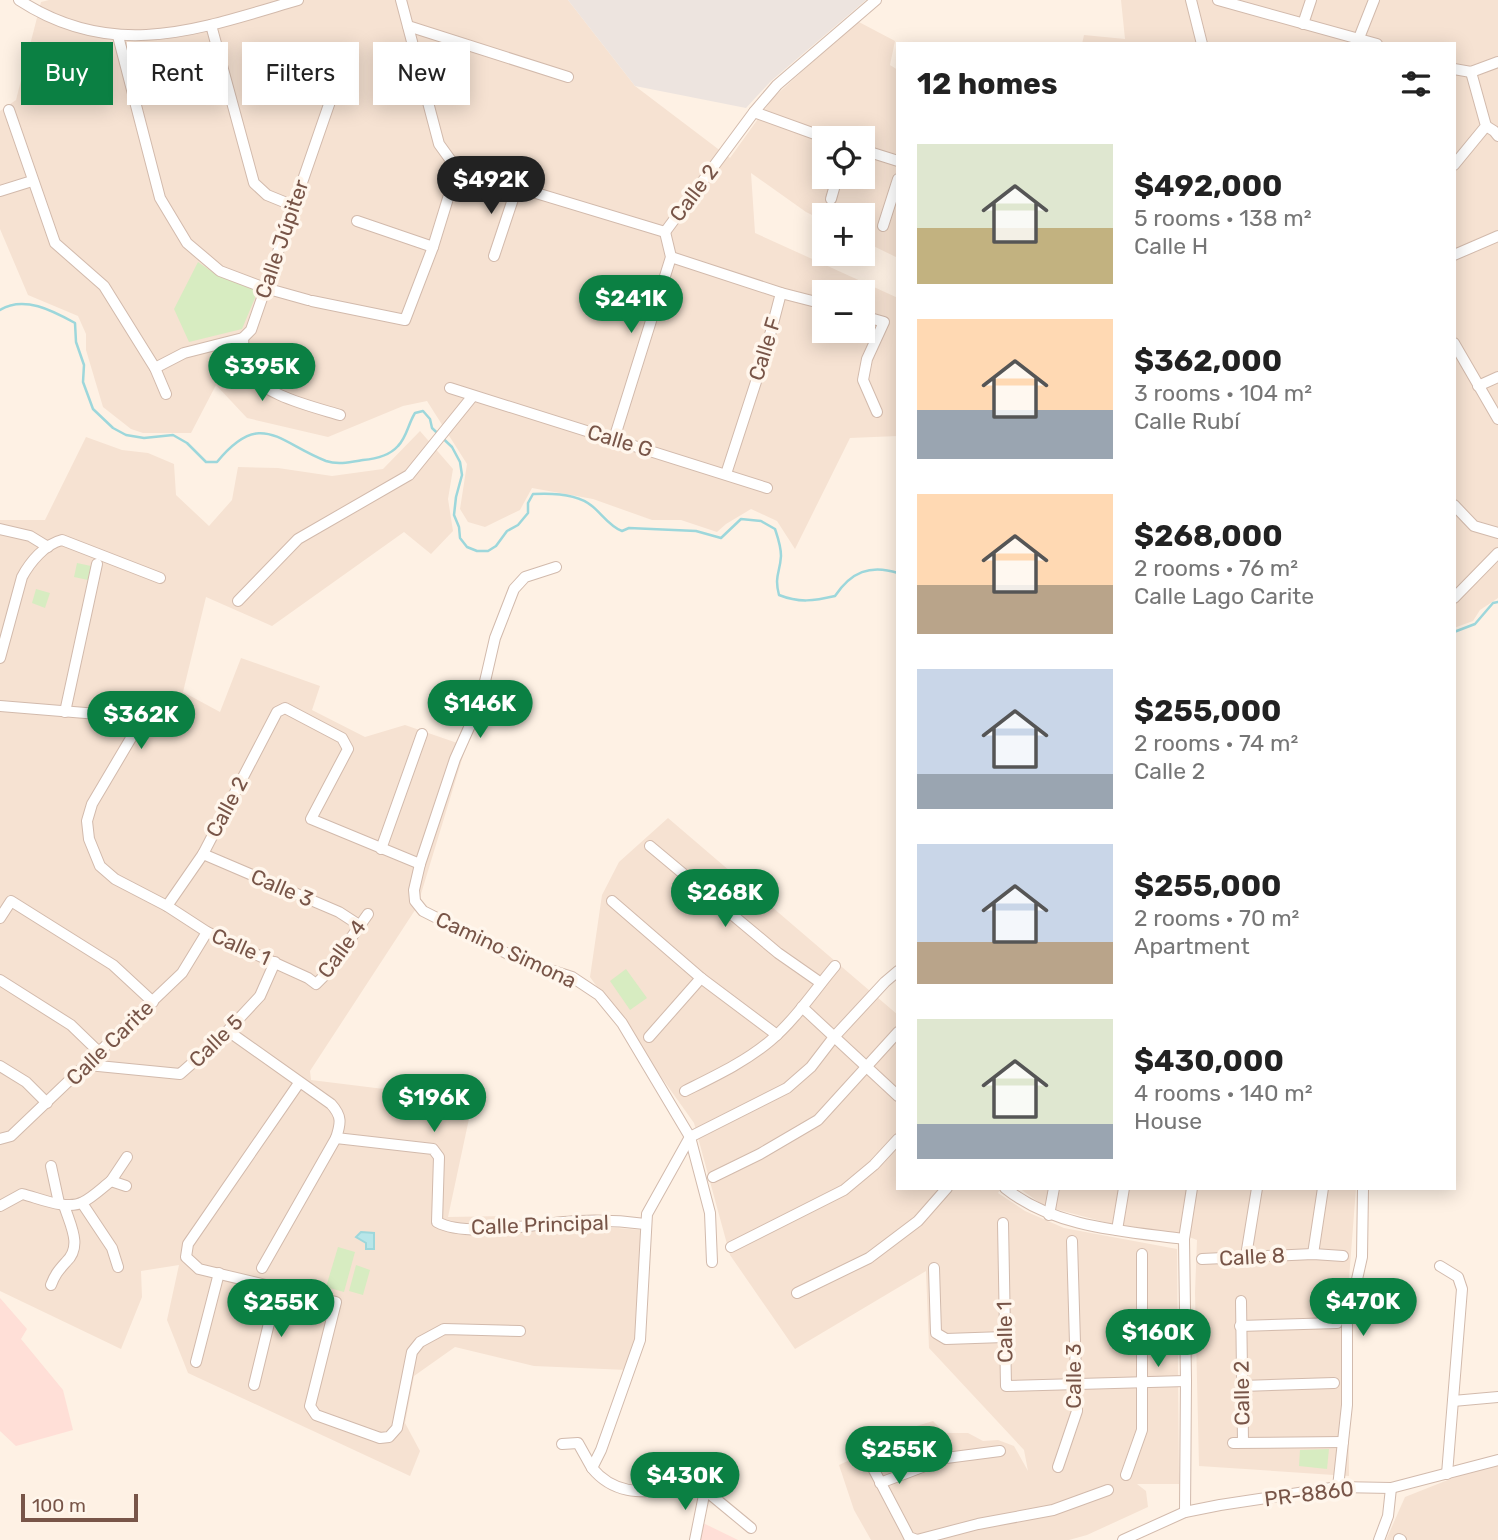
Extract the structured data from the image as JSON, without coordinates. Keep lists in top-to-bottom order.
{
  "streets": {
    "street": [
      "Calle 2",
      "Calle Júpiter",
      "Calle F",
      "Calle G",
      "Calle 3",
      "Calle 1",
      "Calle 4",
      "Camino Simona",
      "Calle 5",
      "Calle Carite",
      "Calle Principal",
      "Calle 8",
      "PR-8860"
    ]
  },
  "crossings": [
    ["Calle 2", "Calle 3"],
    ["Calle 2", "Calle 1"],
    ["Calle F", "Calle G"],
    ["Calle 3", "Calle 1"],
    ["Calle 3", "Calle 4"],
    ["Calle 1", "Calle 4"],
    ["Calle 1", "Calle 5"],
    ["Calle 1", "Calle Carite"],
    ["Calle 5", "Calle Carite"]
  ],
  "scale_bar": "100 m",
  "page": {
    "chip": [
      "Buy",
      "Rent",
      "Filters",
      "New"
    ],
    "heading": "12 homes",
    "map_buttons": ["+", "−"],
    "list": [
      {
        "name": "$492,000",
        "note": "5 rooms · 138 m² · Calle H"
      },
      {
        "name": "$362,000",
        "note": "3 rooms · 104 m² · Calle Rubí"
      },
      {
        "name": "$268,000",
        "note": "2 rooms · 76 m² · Calle Lago Carite"
      },
      {
        "name": "$255,000",
        "note": "2 rooms · 74 m² · Calle 2"
      },
      {
        "name": "$255,000",
        "note": "2 rooms · 70 m² · Apartment"
      },
      {
        "name": "$430,000",
        "note": "4 rooms · 140 m² · House"
      }
    ],
    "price": [
      "$492K",
      "$241K",
      "$395K",
      "$146K",
      "$362K",
      "$268K",
      "$196K",
      "$470K",
      "$255K",
      "$160K",
      "$255K",
      "$430K"
    ],
    "scale": "100 m"
  }
}
